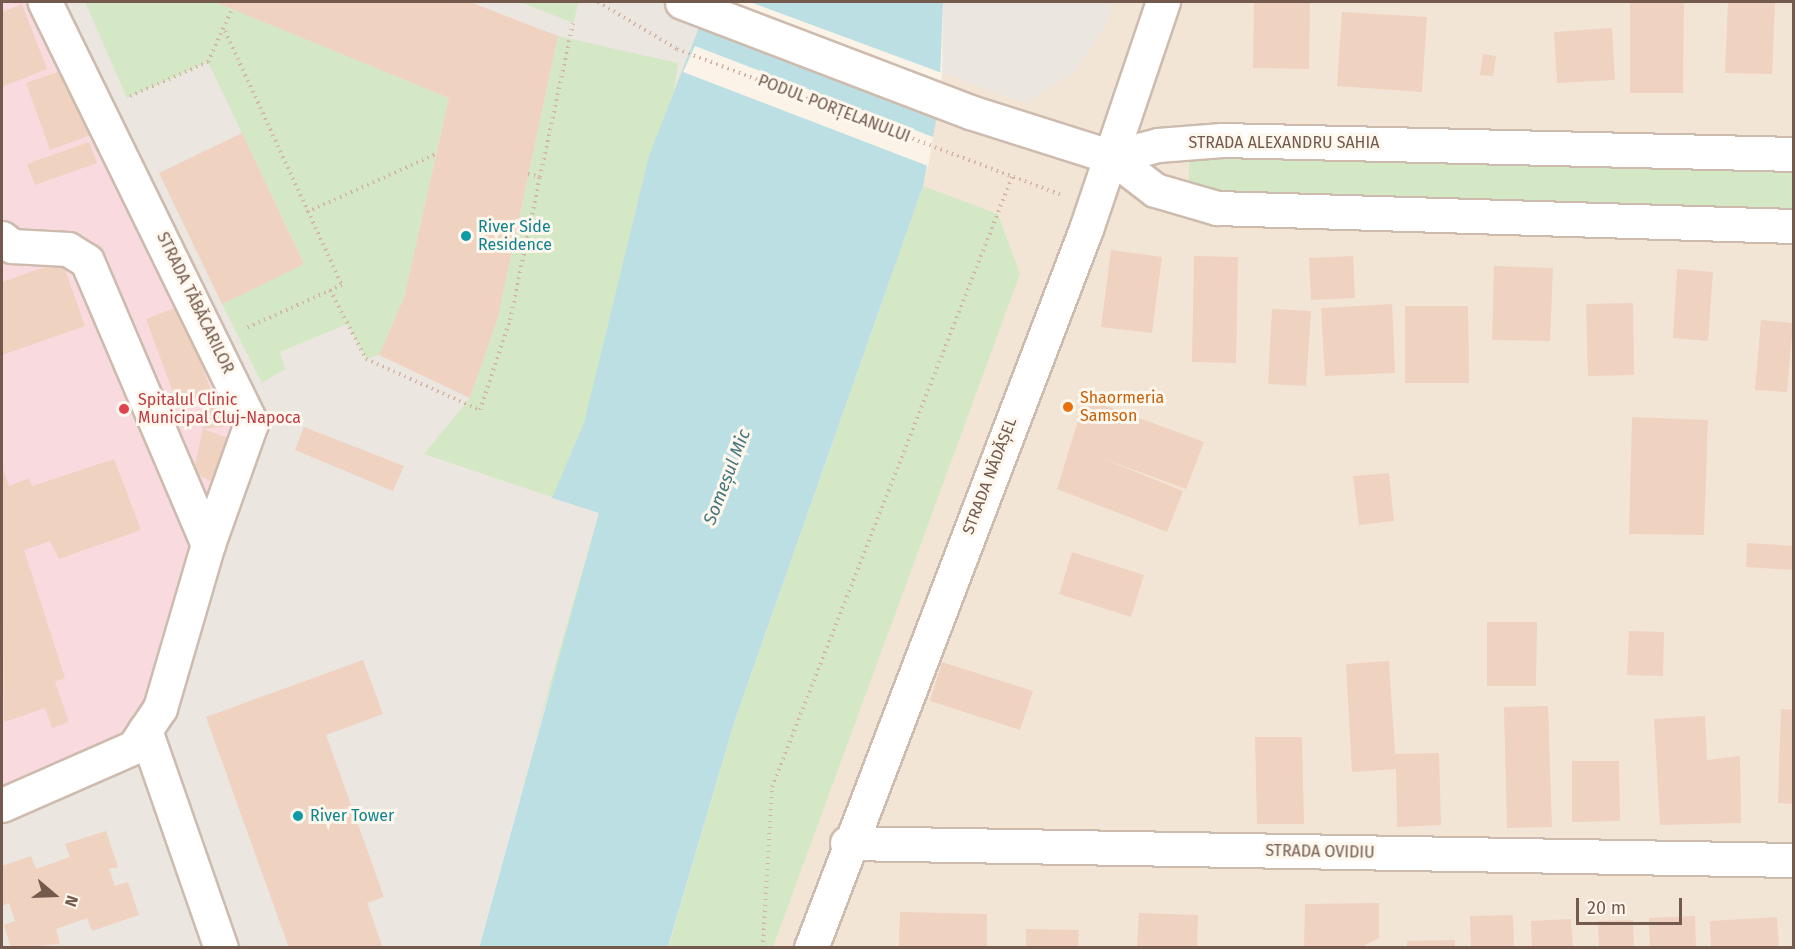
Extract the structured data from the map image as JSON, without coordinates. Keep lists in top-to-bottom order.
{
  "streets": {
    "street": [
      "STRADA ALEXANDRU SAHIA",
      "STRADA TĂBĂCARILOR",
      "STRADA NĂDĂȘEL",
      "STRADA OVIDIU"
    ],
    "path": ["PODUL PORȚELANULUI"]
  },
  "crossings": [
    ["PODUL PORȚELANULUI", "STRADA NĂDĂȘEL"],
    ["STRADA ALEXANDRU SAHIA", "STRADA NĂDĂȘEL"],
    ["STRADA NĂDĂȘEL", "STRADA OVIDIU"]
  ],
  "water": ["Someșul Mic"],
  "places": [
    "River Side Residence",
    "Shaormeria Samson",
    "Spitalul Clinic Municipal Cluj-Napoca",
    "River Tower"
  ],
  "scale_bar": "20 m",
  "north": "right"
}
